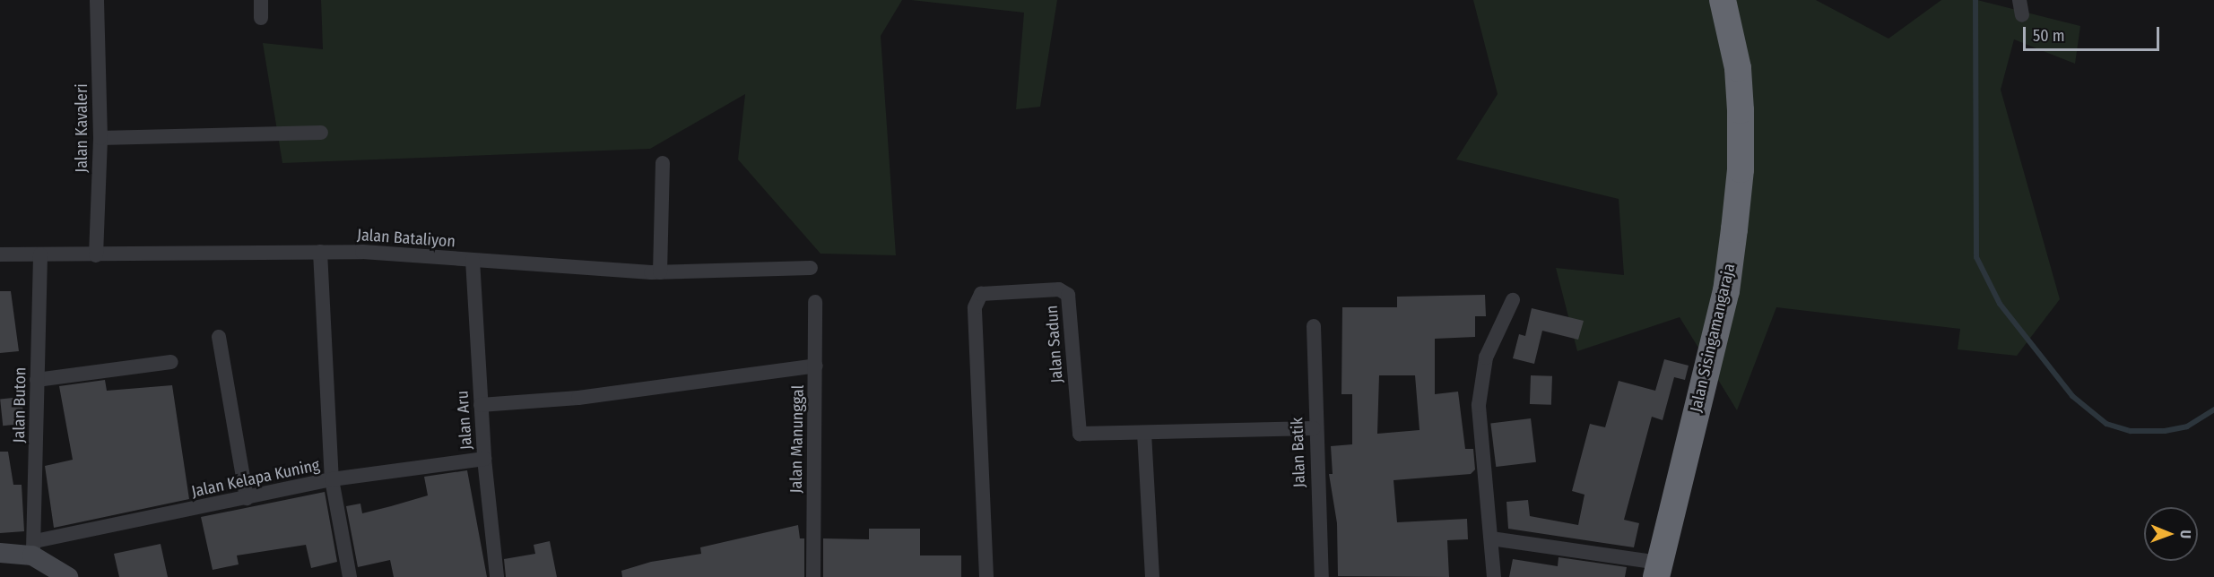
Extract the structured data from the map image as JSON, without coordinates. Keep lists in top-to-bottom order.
{
  "streets": {
    "highway": ["Jalan Sisingamangaraja"],
    "street": [
      "Jalan Kavaleri",
      "Jalan Bataliyon",
      "Jalan Sadun",
      "Jalan Buton",
      "Jalan Aru",
      "Jalan Manunggal",
      "Jalan Batik",
      "Jalan Kelapa Kuning"
    ]
  },
  "crossings": [
    ["Jalan Kavaleri", "Jalan Bataliyon"],
    ["Jalan Bataliyon", "Jalan Buton"],
    ["Jalan Bataliyon", "Jalan Aru"],
    ["Jalan Sadun", "Jalan Batik"],
    ["Jalan Buton", "Jalan Kelapa Kuning"],
    ["Jalan Aru", "Jalan Kelapa Kuning"]
  ],
  "scale_bar": "50 m",
  "north": "right"
}
